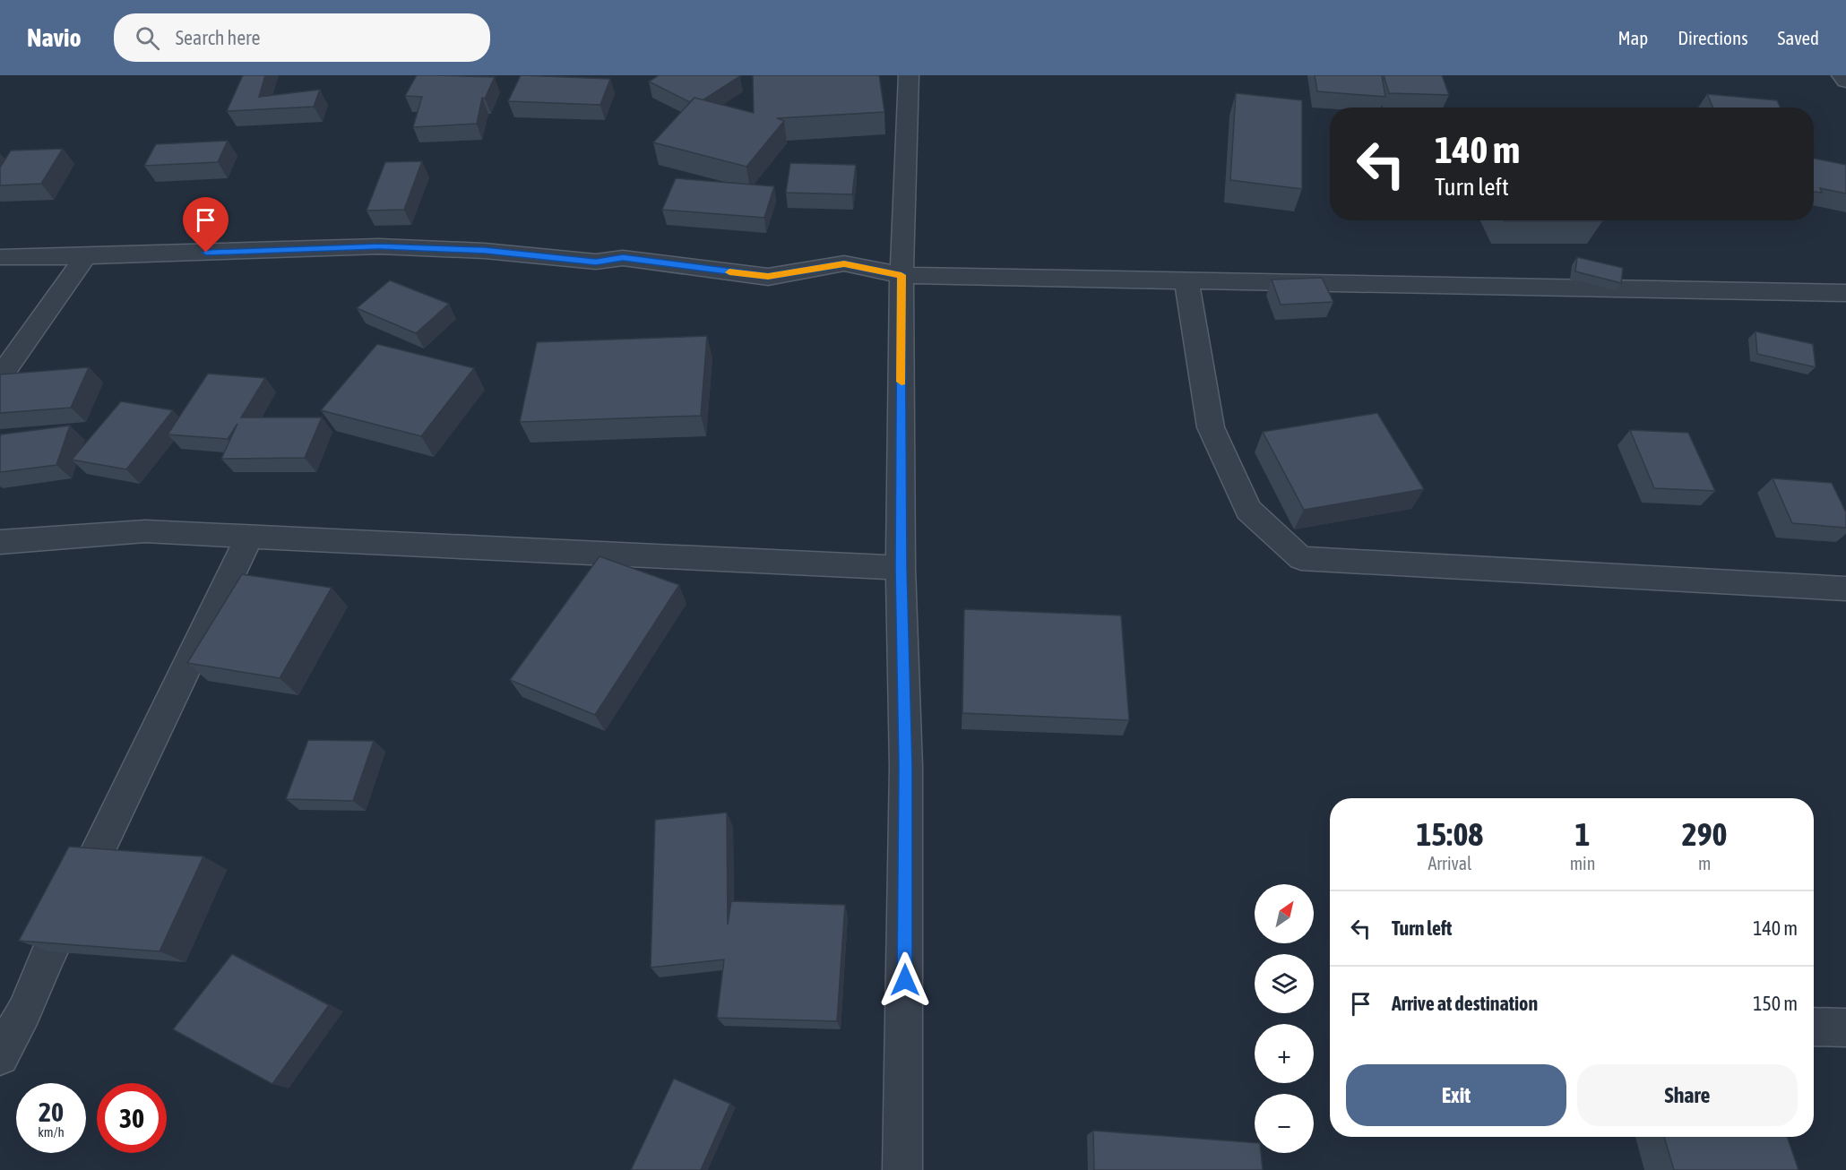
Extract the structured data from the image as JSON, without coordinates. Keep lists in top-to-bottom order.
{
  "north": "top right",
  "page": {
    "header": "Navio",
    "search": "Search here",
    "nav": ["Map", "Directions", "Saved"],
    "turn": ["140 m", "Turn left"],
    "eta": [
      "15:08",
      "Arrival",
      "1",
      "min",
      "290",
      "m"
    ],
    "map_buttons": ["+", "−"],
    "list": [
      {
        "name": "Turn left",
        "value": "140 m"
      },
      {
        "name": "Arrive at destination",
        "value": "150 m"
      }
    ],
    "buttons": ["Exit", "Share"],
    "speed": "20 km/h",
    "limit": "30"
  }
}
